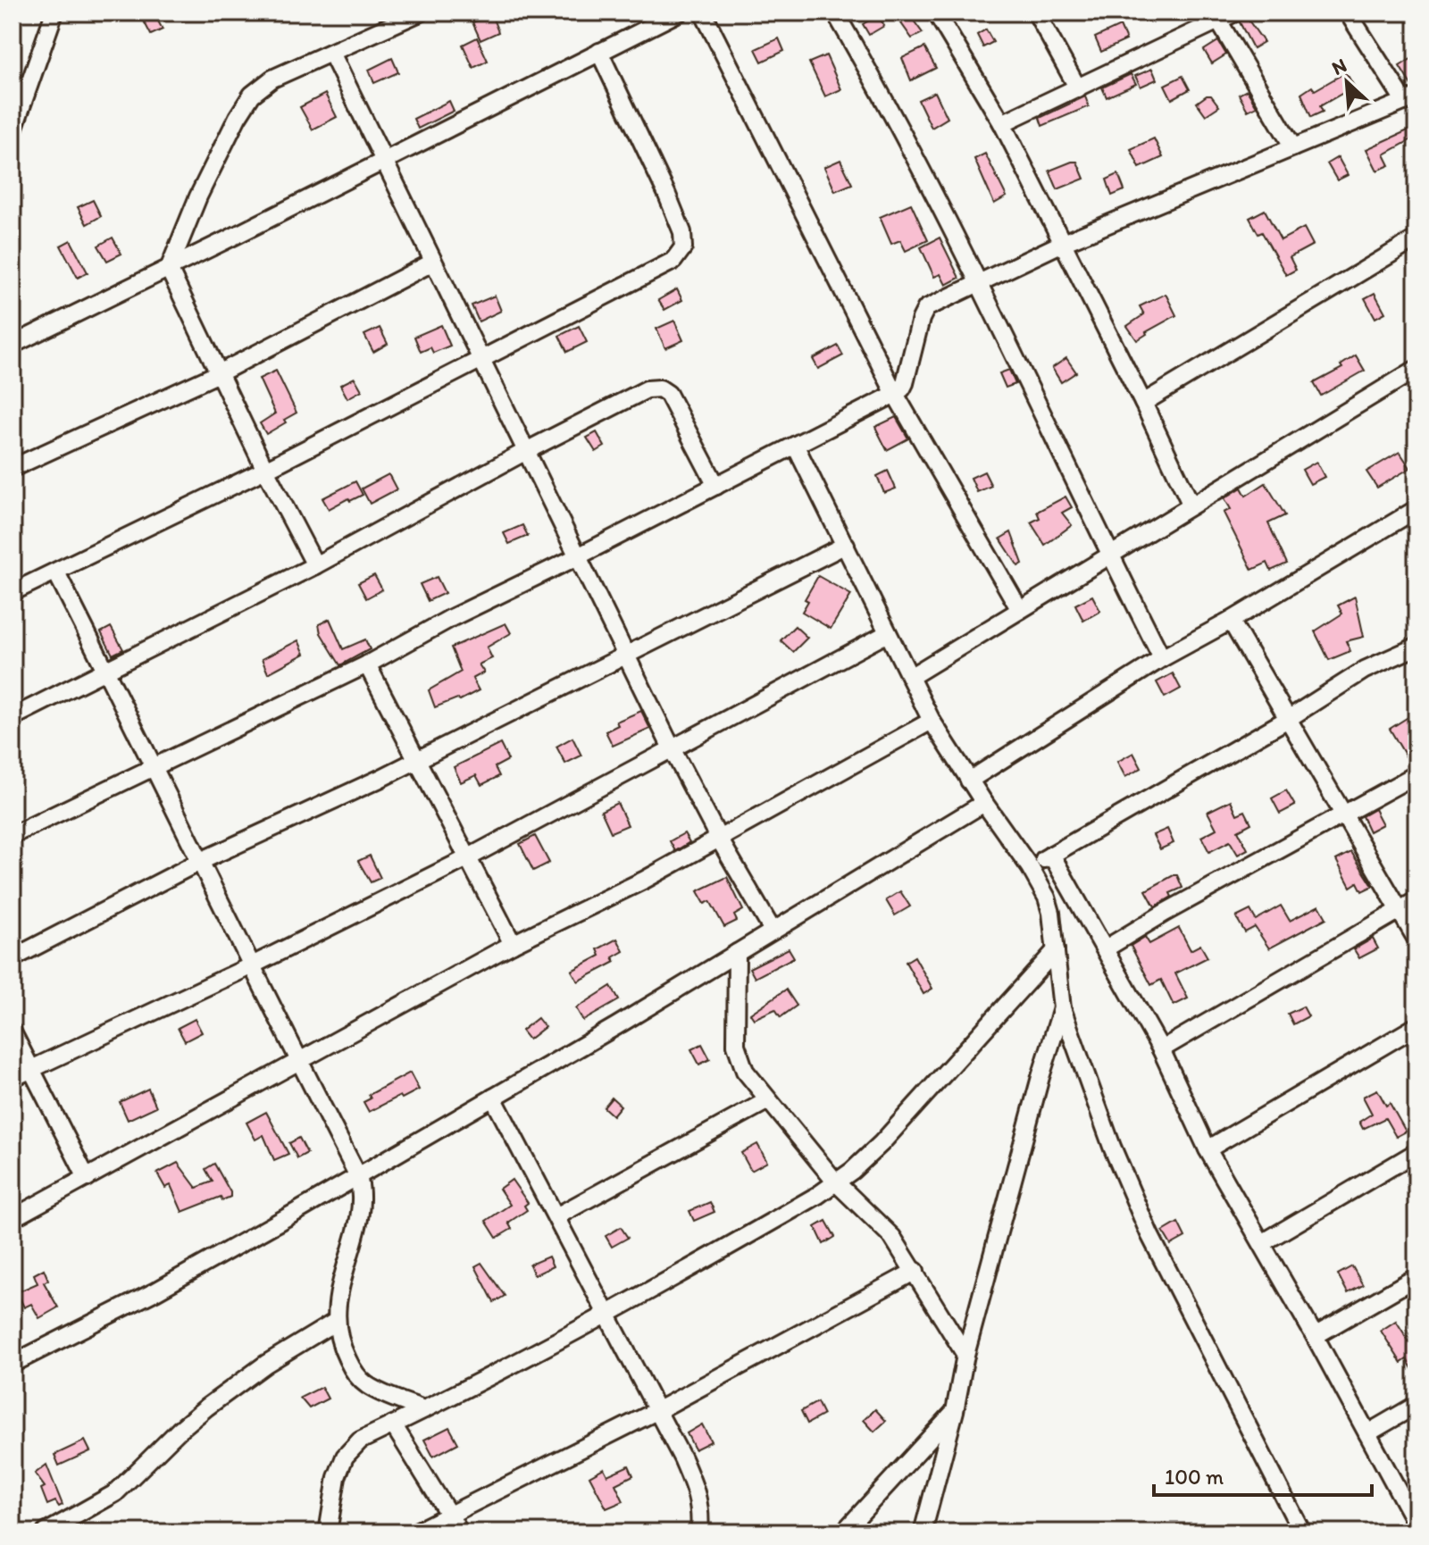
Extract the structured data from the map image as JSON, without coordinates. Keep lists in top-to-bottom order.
{
  "scale_bar": "100 m",
  "north": "top left"
}
